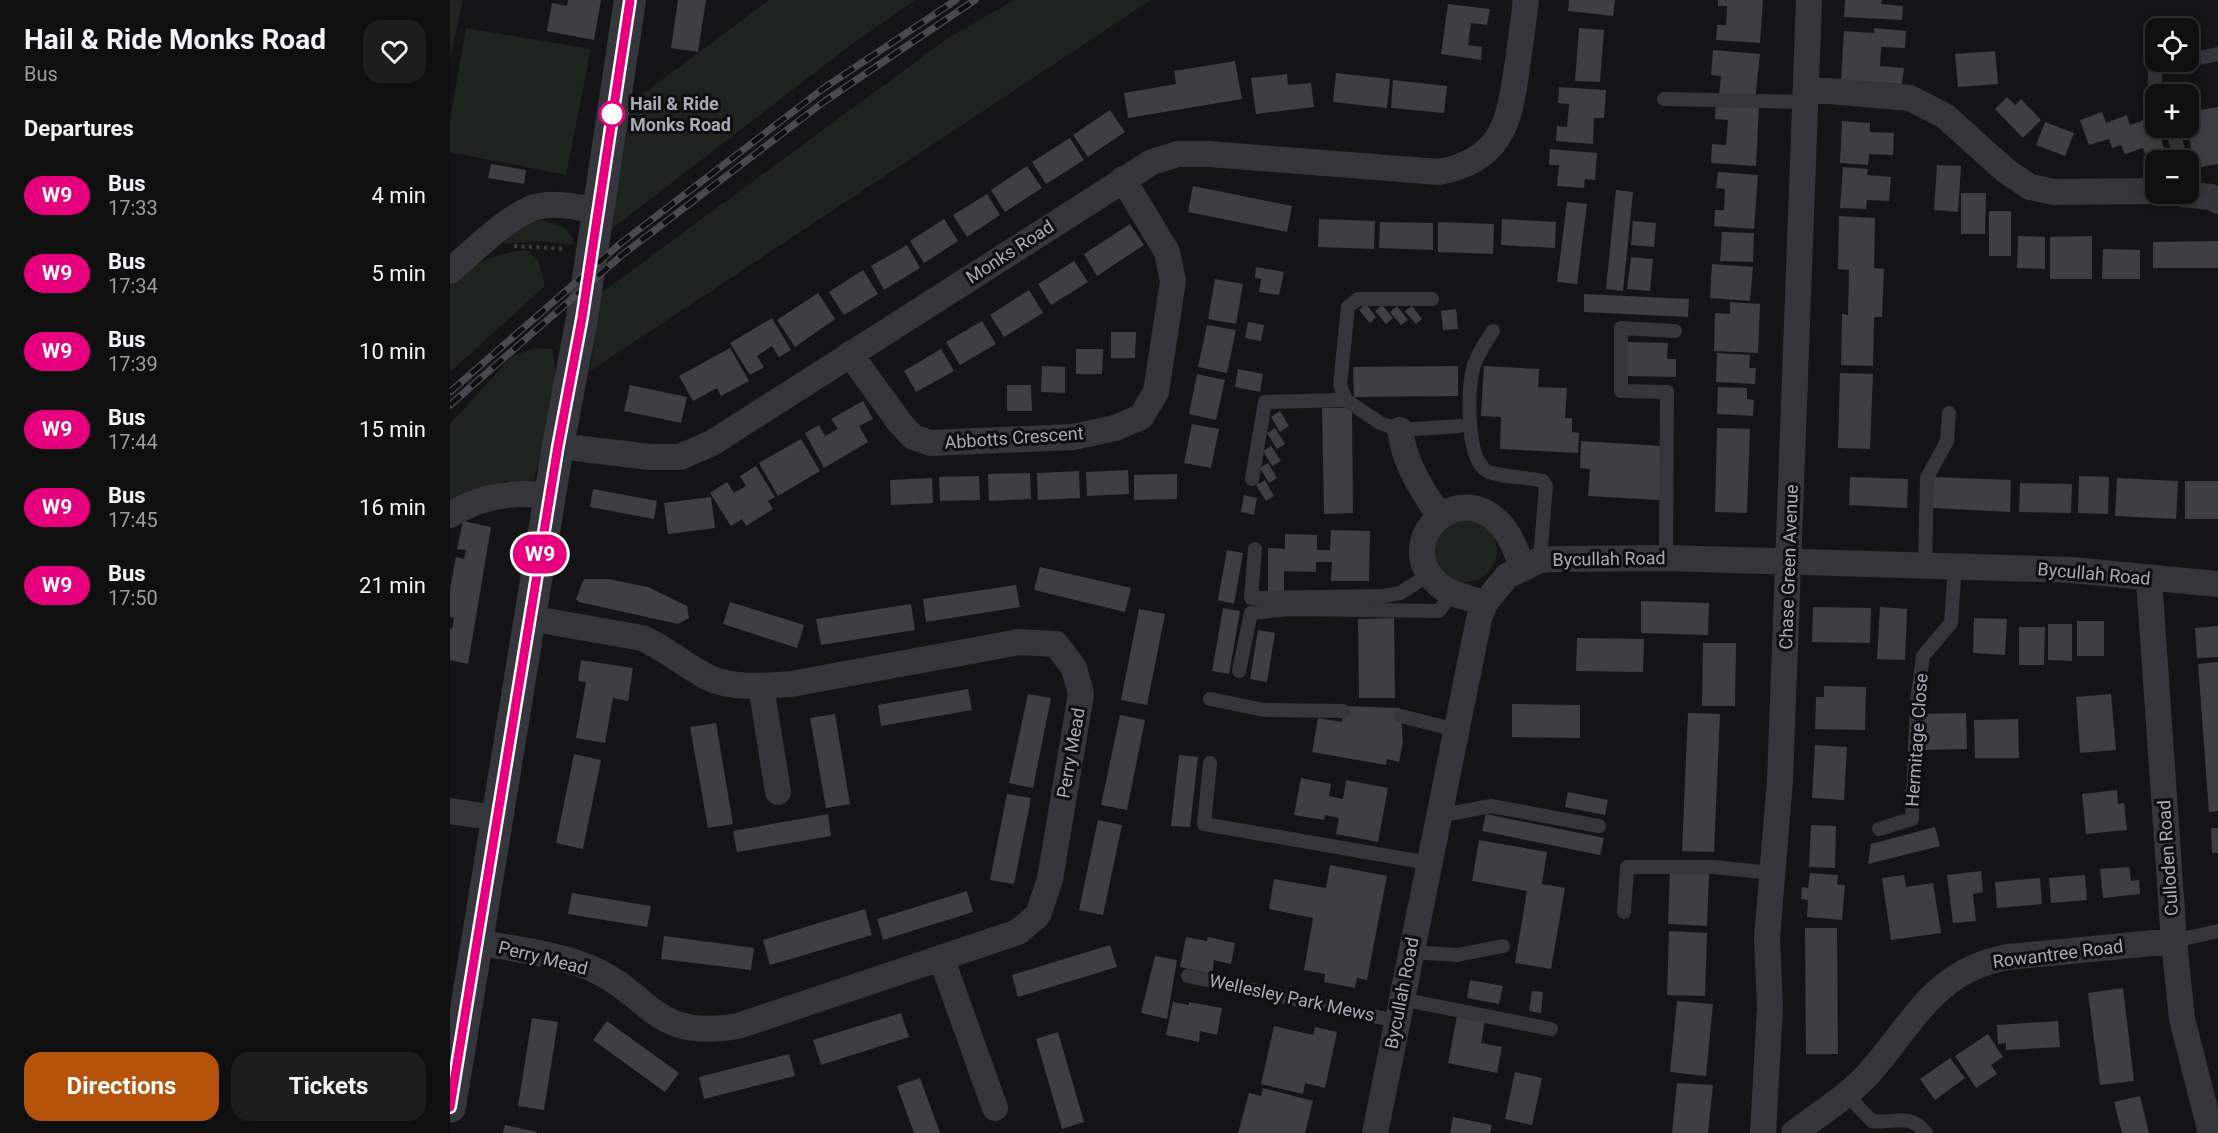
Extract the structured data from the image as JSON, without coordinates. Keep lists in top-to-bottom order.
{
  "streets": {
    "street": [
      "Monks Road",
      "Abbotts Crescent",
      "Bycullah Road",
      "Chase Green Avenue",
      "Perry Mead",
      "Culloden Road",
      "Rowantree Road"
    ],
    "lane": ["Hermitage Close", "Wellesley Park Mews"]
  },
  "crossings": [
    ["Monks Road", "Abbotts Crescent"],
    ["Bycullah Road", "Chase Green Avenue"],
    ["Bycullah Road", "Hermitage Close"],
    ["Bycullah Road", "Culloden Road"],
    ["Bycullah Road", "Wellesley Park Mews"],
    ["Culloden Road", "Rowantree Road"]
  ],
  "places": ["Hail & Ride Monks Road"],
  "lines": ["bus line W9"],
  "page": {
    "heading": [
      ["Hail & Ride Monks Road", "Bus"],
      "Departures"
    ],
    "on_map": "W9",
    "map_buttons": ["+", "−"],
    "list": [
      {
        "mark": "W9",
        "name": "Bus",
        "note": "17:33",
        "value": "4 min"
      },
      {
        "mark": "W9",
        "name": "Bus",
        "note": "17:34",
        "value": "5 min"
      },
      {
        "mark": "W9",
        "name": "Bus",
        "note": "17:39",
        "value": "10 min"
      },
      {
        "mark": "W9",
        "name": "Bus",
        "note": "17:44",
        "value": "15 min"
      },
      {
        "mark": "W9",
        "name": "Bus",
        "note": "17:45",
        "value": "16 min"
      },
      {
        "mark": "W9",
        "name": "Bus",
        "note": "17:50",
        "value": "21 min"
      }
    ],
    "buttons": ["Directions", "Tickets"]
  }
}
